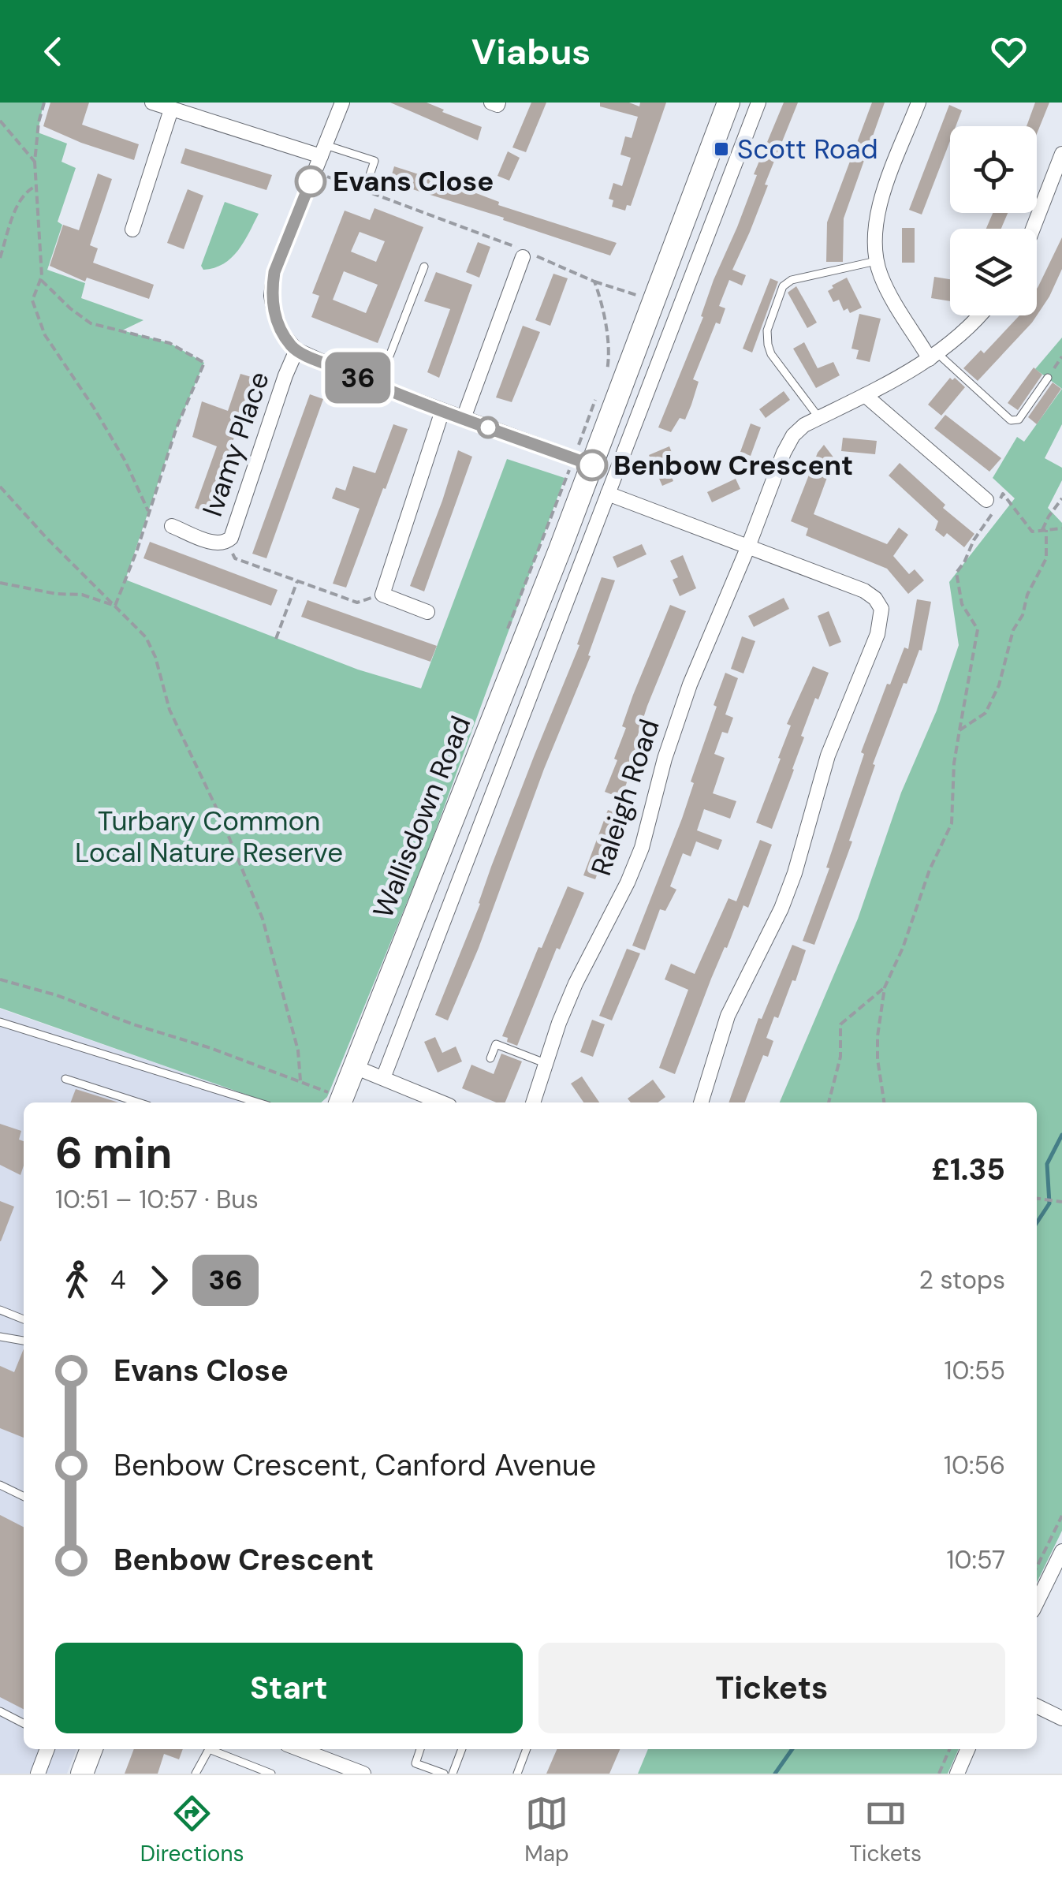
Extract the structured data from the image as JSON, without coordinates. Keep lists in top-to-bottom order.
{
  "streets": {
    "main road": ["Wallisdown Road"],
    "street": ["Ivamy Place", "Raleigh Road"]
  },
  "parks": ["Turbary Common Local Nature Reserve"],
  "places": {
    "transit": ["Scott Road"],
    "other": ["Evans Close", "Benbow Crescent"]
  },
  "lines": ["bus line 36"],
  "page": {
    "header": "Viabus",
    "on_map": "36",
    "heading": ["6 min", "10:51 – 10:57 · Bus", "£1.35"],
    "legs": ["4", "36", "2 stops"],
    "list": [
      {
        "name": "Evans Close",
        "value": "10:55"
      },
      {
        "name": "Benbow Crescent, Canford Avenue",
        "value": "10:56"
      },
      {
        "name": "Benbow Crescent",
        "value": "10:57"
      }
    ],
    "buttons": ["Start", "Tickets"],
    "tabs": ["Directions", "Map", "Tickets"]
  }
}
